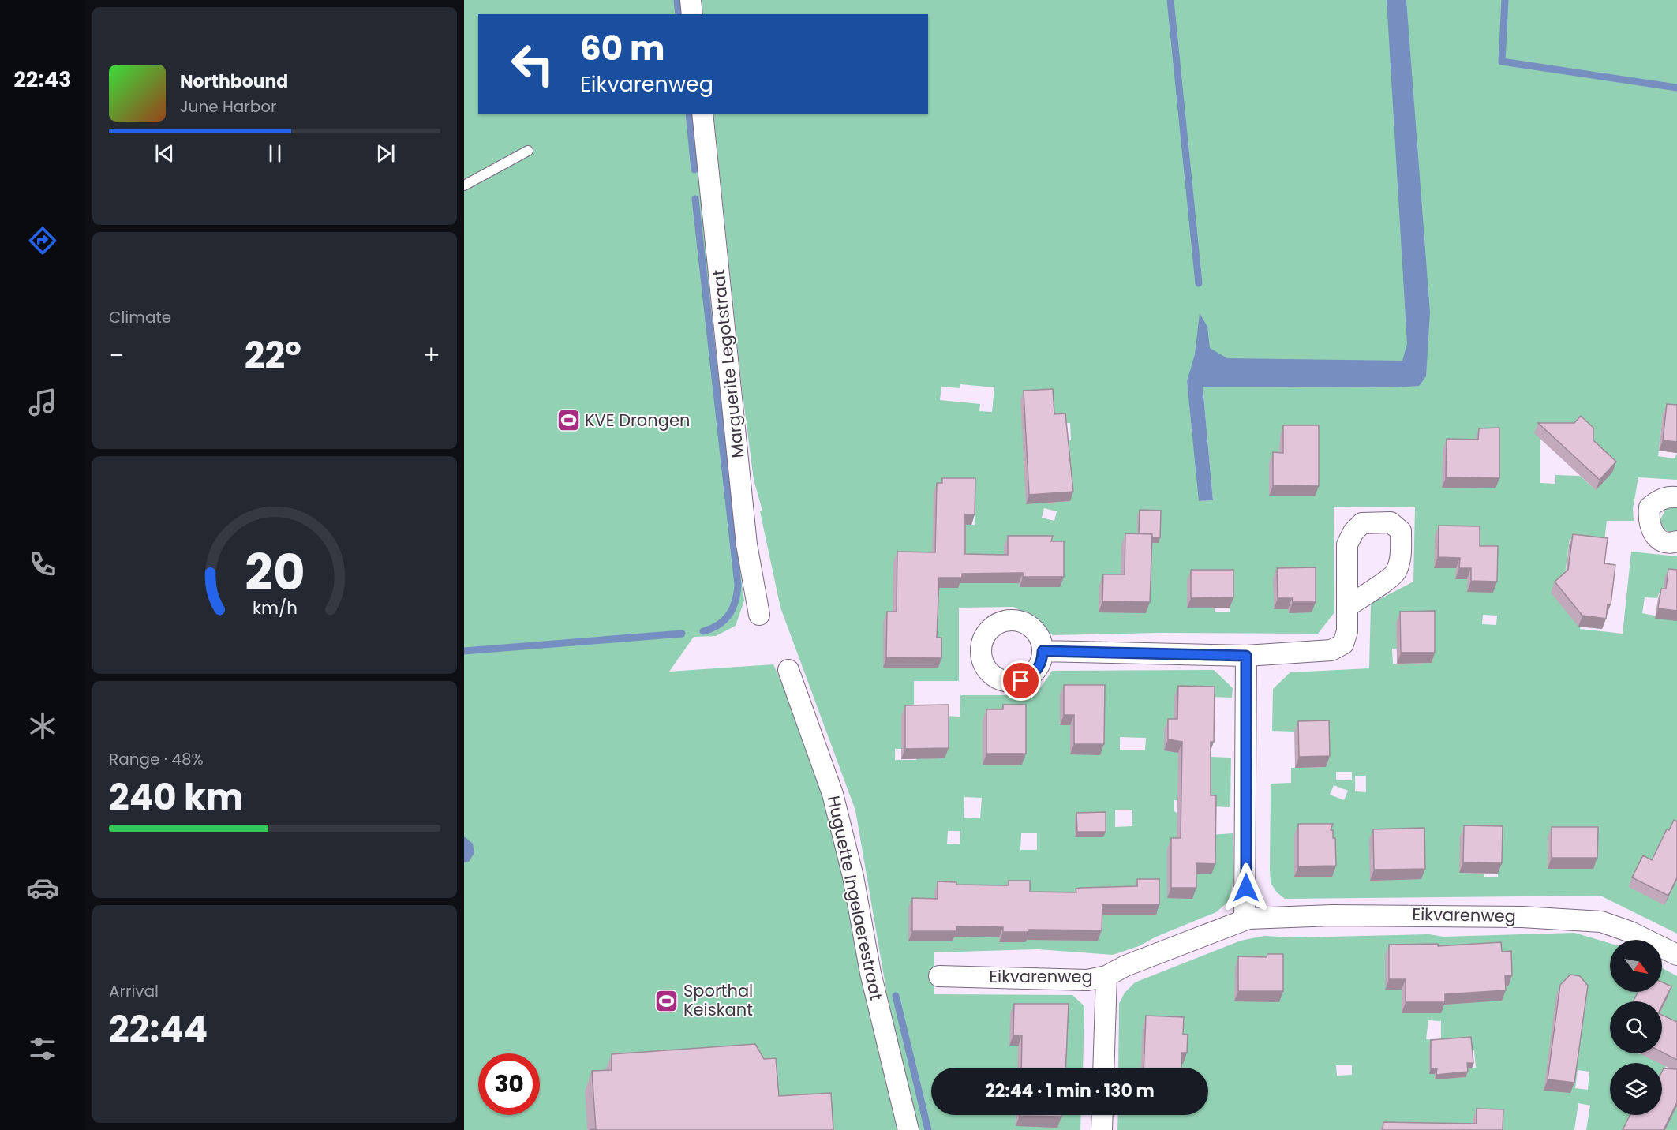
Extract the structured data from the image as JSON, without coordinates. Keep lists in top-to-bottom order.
{
  "streets": {
    "street": ["Marguerite Legotstraat", "Huguette Ingelaerestraat", "Eikvarenweg"]
  },
  "places": {
    "sports": ["KVE Drongen", "Sporthal Keiskant"]
  },
  "north": "bottom right",
  "page": {
    "tabs": "22:43",
    "turn": ["60 m", "Eikvarenweg"],
    "song": ["Northbound", "June Harbor"],
    "tile": [
      "Climate",
      ["Range · 48%", "240 km"],
      ["Arrival", "22:44"]
    ],
    "heat": ["−", "22°", "+"],
    "limit": "30",
    "trip": "22:44 · 1 min · 130 m",
    "gauge": ["20", "km/h"]
  }
}
